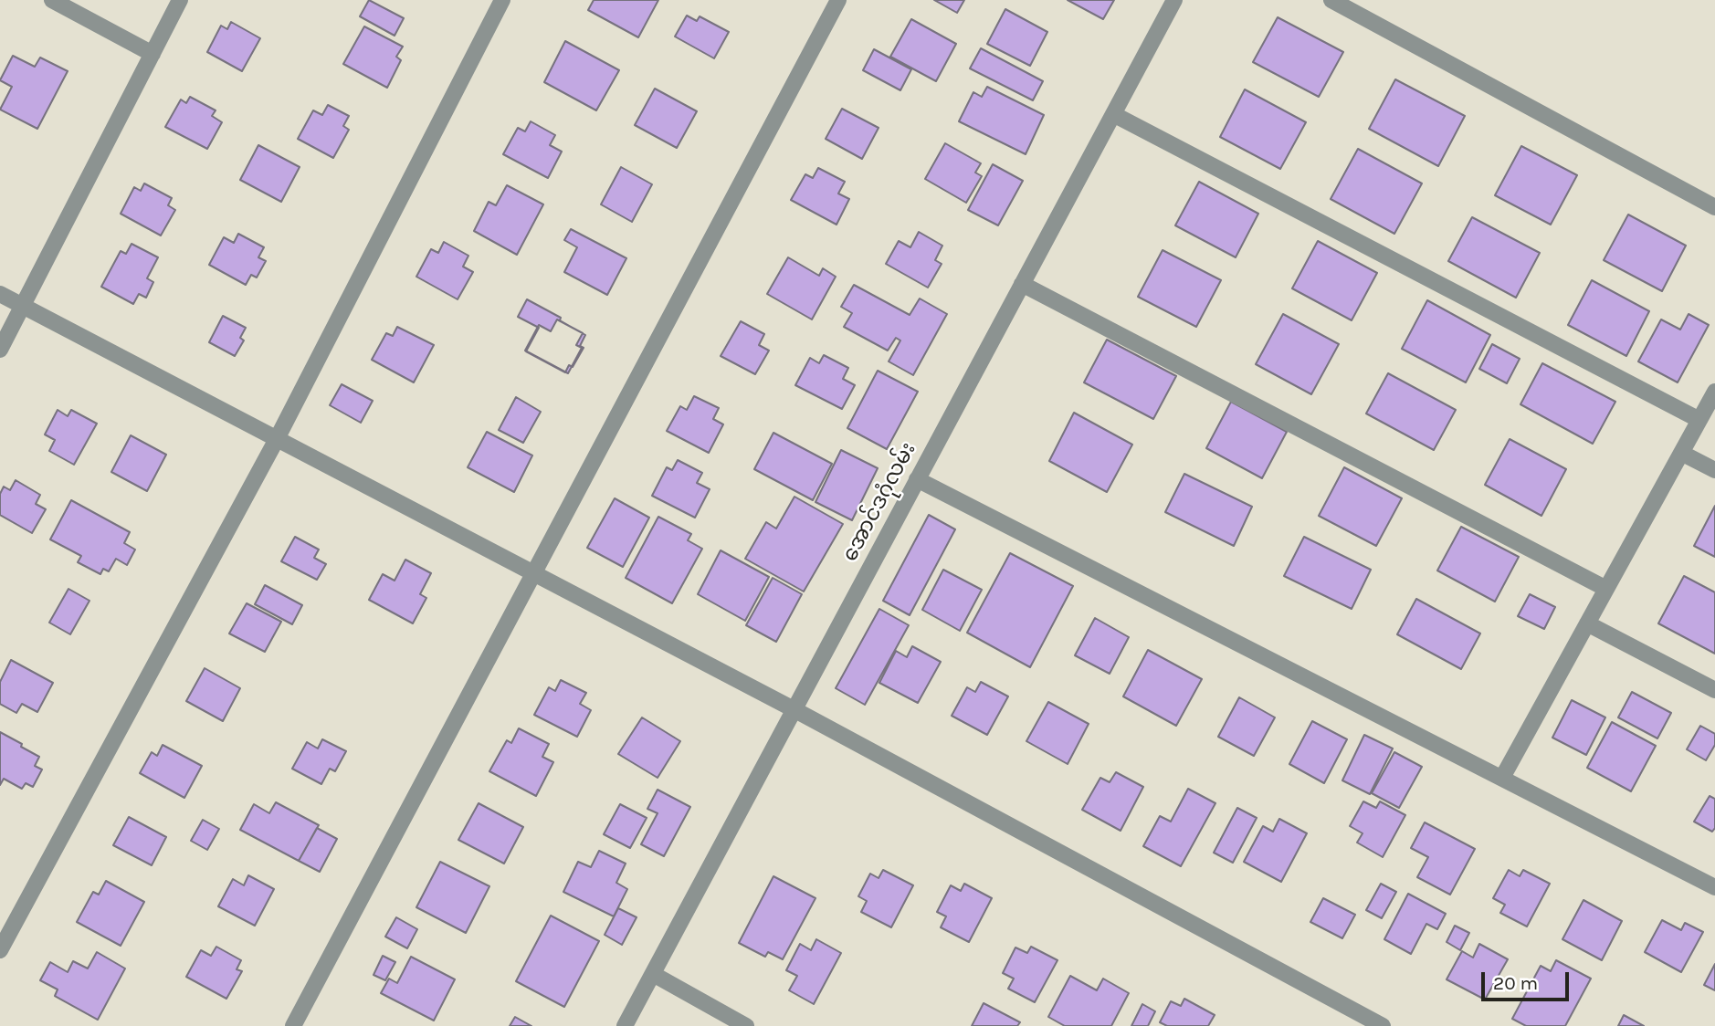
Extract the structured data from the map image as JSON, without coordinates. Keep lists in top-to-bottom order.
{
  "streets": {
    "street": ["အောင်ဒဂုံလမ်း"]
  },
  "scale_bar": "20 m"
}
